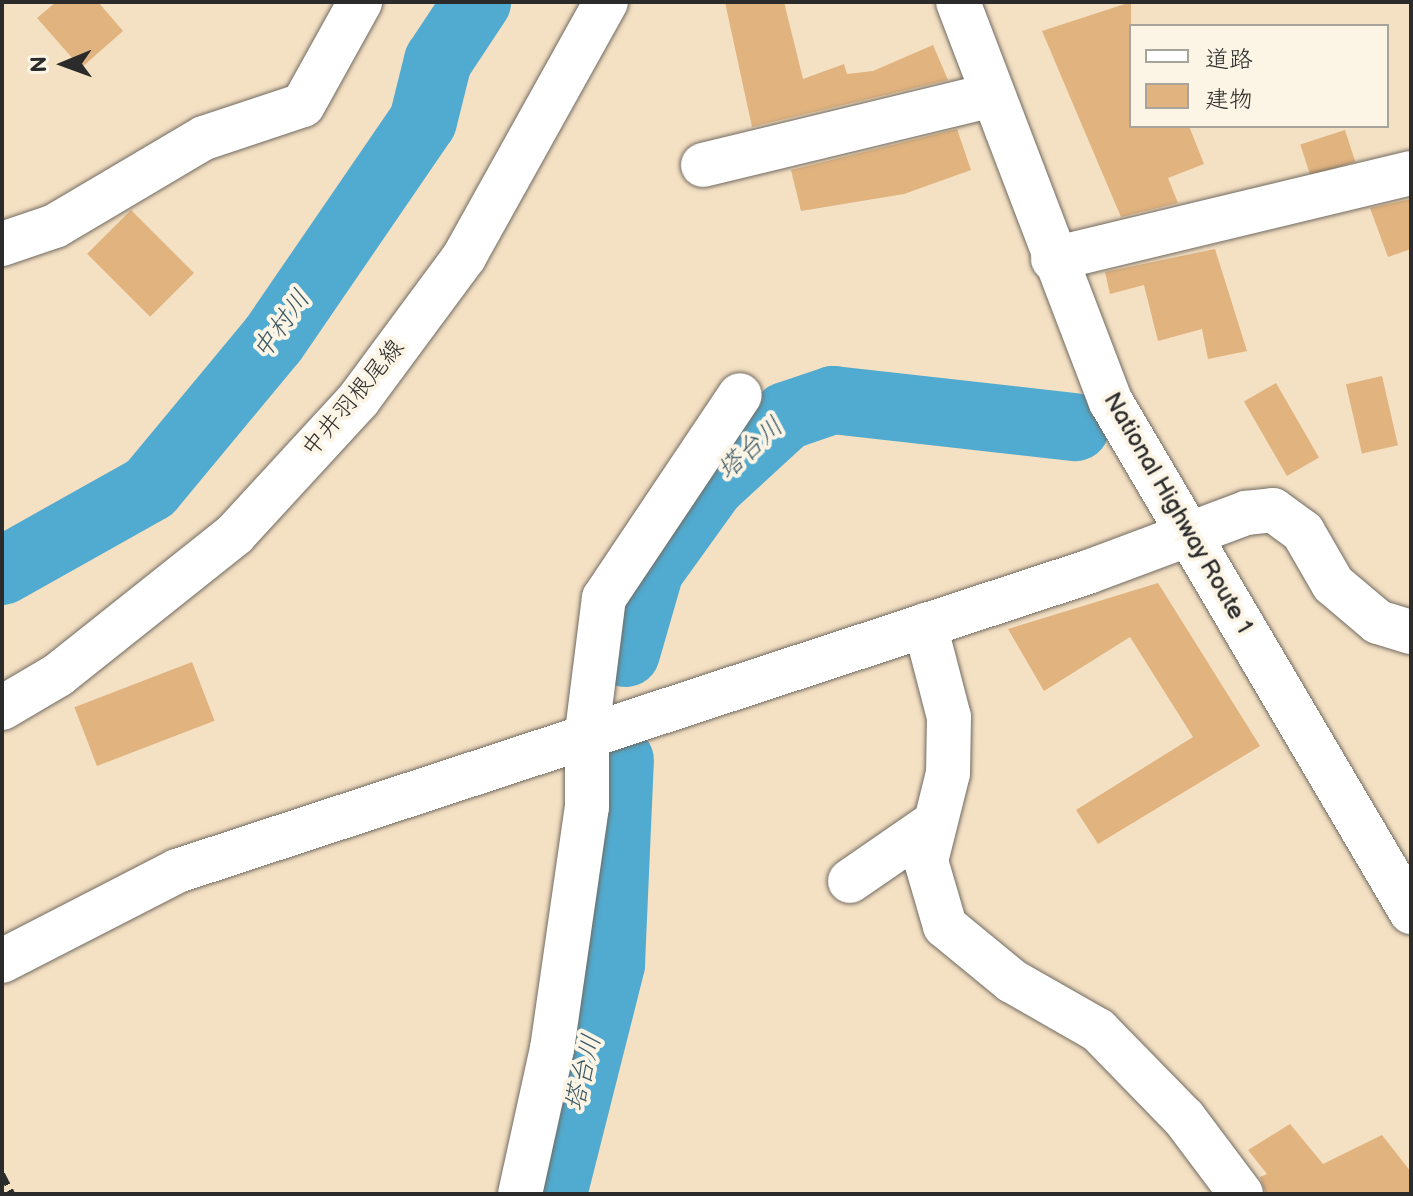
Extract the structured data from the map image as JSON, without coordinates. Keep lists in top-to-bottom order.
{
  "streets": {
    "main road": ["中井羽根尾線", "National Highway Route 1"]
  },
  "water": ["中村川", "塔台川"],
  "legend": ["道路", "建物"],
  "north": "left"
}
